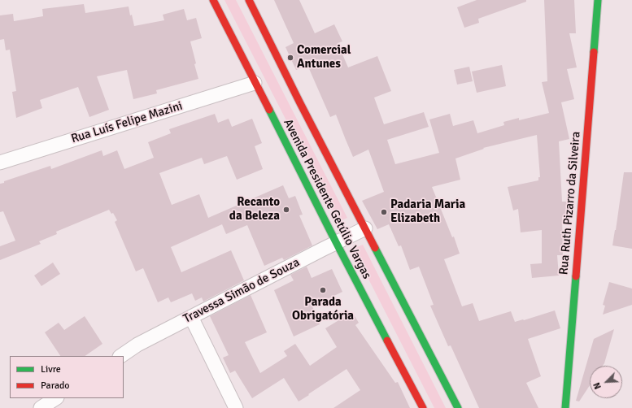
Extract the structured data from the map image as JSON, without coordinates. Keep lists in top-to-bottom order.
{
  "streets": {
    "main road": ["Avenida Presidente Getúlio Vargas", "Rua Ruth Pizarro da Silveira"],
    "street": ["Rua Luís Felipe Mazini", "Travessa Simão de Souza"]
  },
  "crossings": [
    ["Rua Luís Felipe Mazini", "Avenida Presidente Getúlio Vargas"],
    ["Avenida Presidente Getúlio Vargas", "Travessa Simão de Souza"]
  ],
  "places": [
    "Comercial Antunes",
    "Recanto da Beleza",
    "Padaria Maria Elizabeth",
    "Parada Obrigatória"
  ],
  "legend": ["Livre", "Parado"],
  "north": "bottom left"
}
